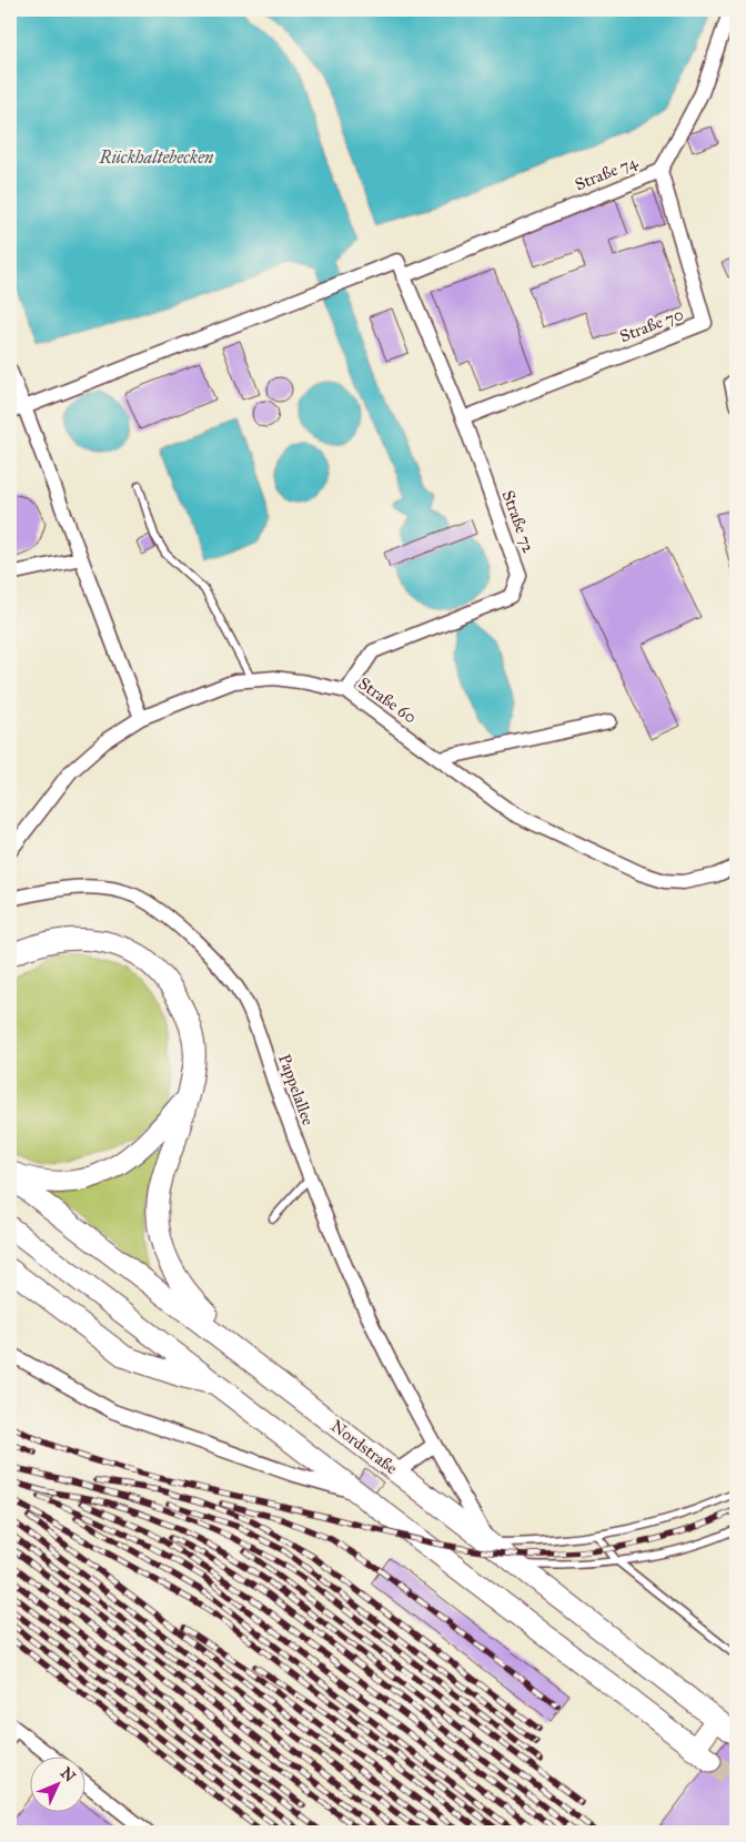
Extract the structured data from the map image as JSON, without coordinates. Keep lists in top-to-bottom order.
{
  "streets": {
    "street": [
      "Straße 74",
      "Straße 70",
      "Straße 72",
      "Straße 60",
      "Pappelallee",
      "Nordstraße"
    ]
  },
  "crossings": [
    ["Straße 74", "Straße 70"],
    ["Straße 74", "Straße 72"],
    ["Straße 70", "Straße 72"],
    ["Straße 72", "Straße 60"],
    ["Pappelallee", "Nordstraße"]
  ],
  "water": ["Rückhaltebecken"],
  "north": "top right"
}
